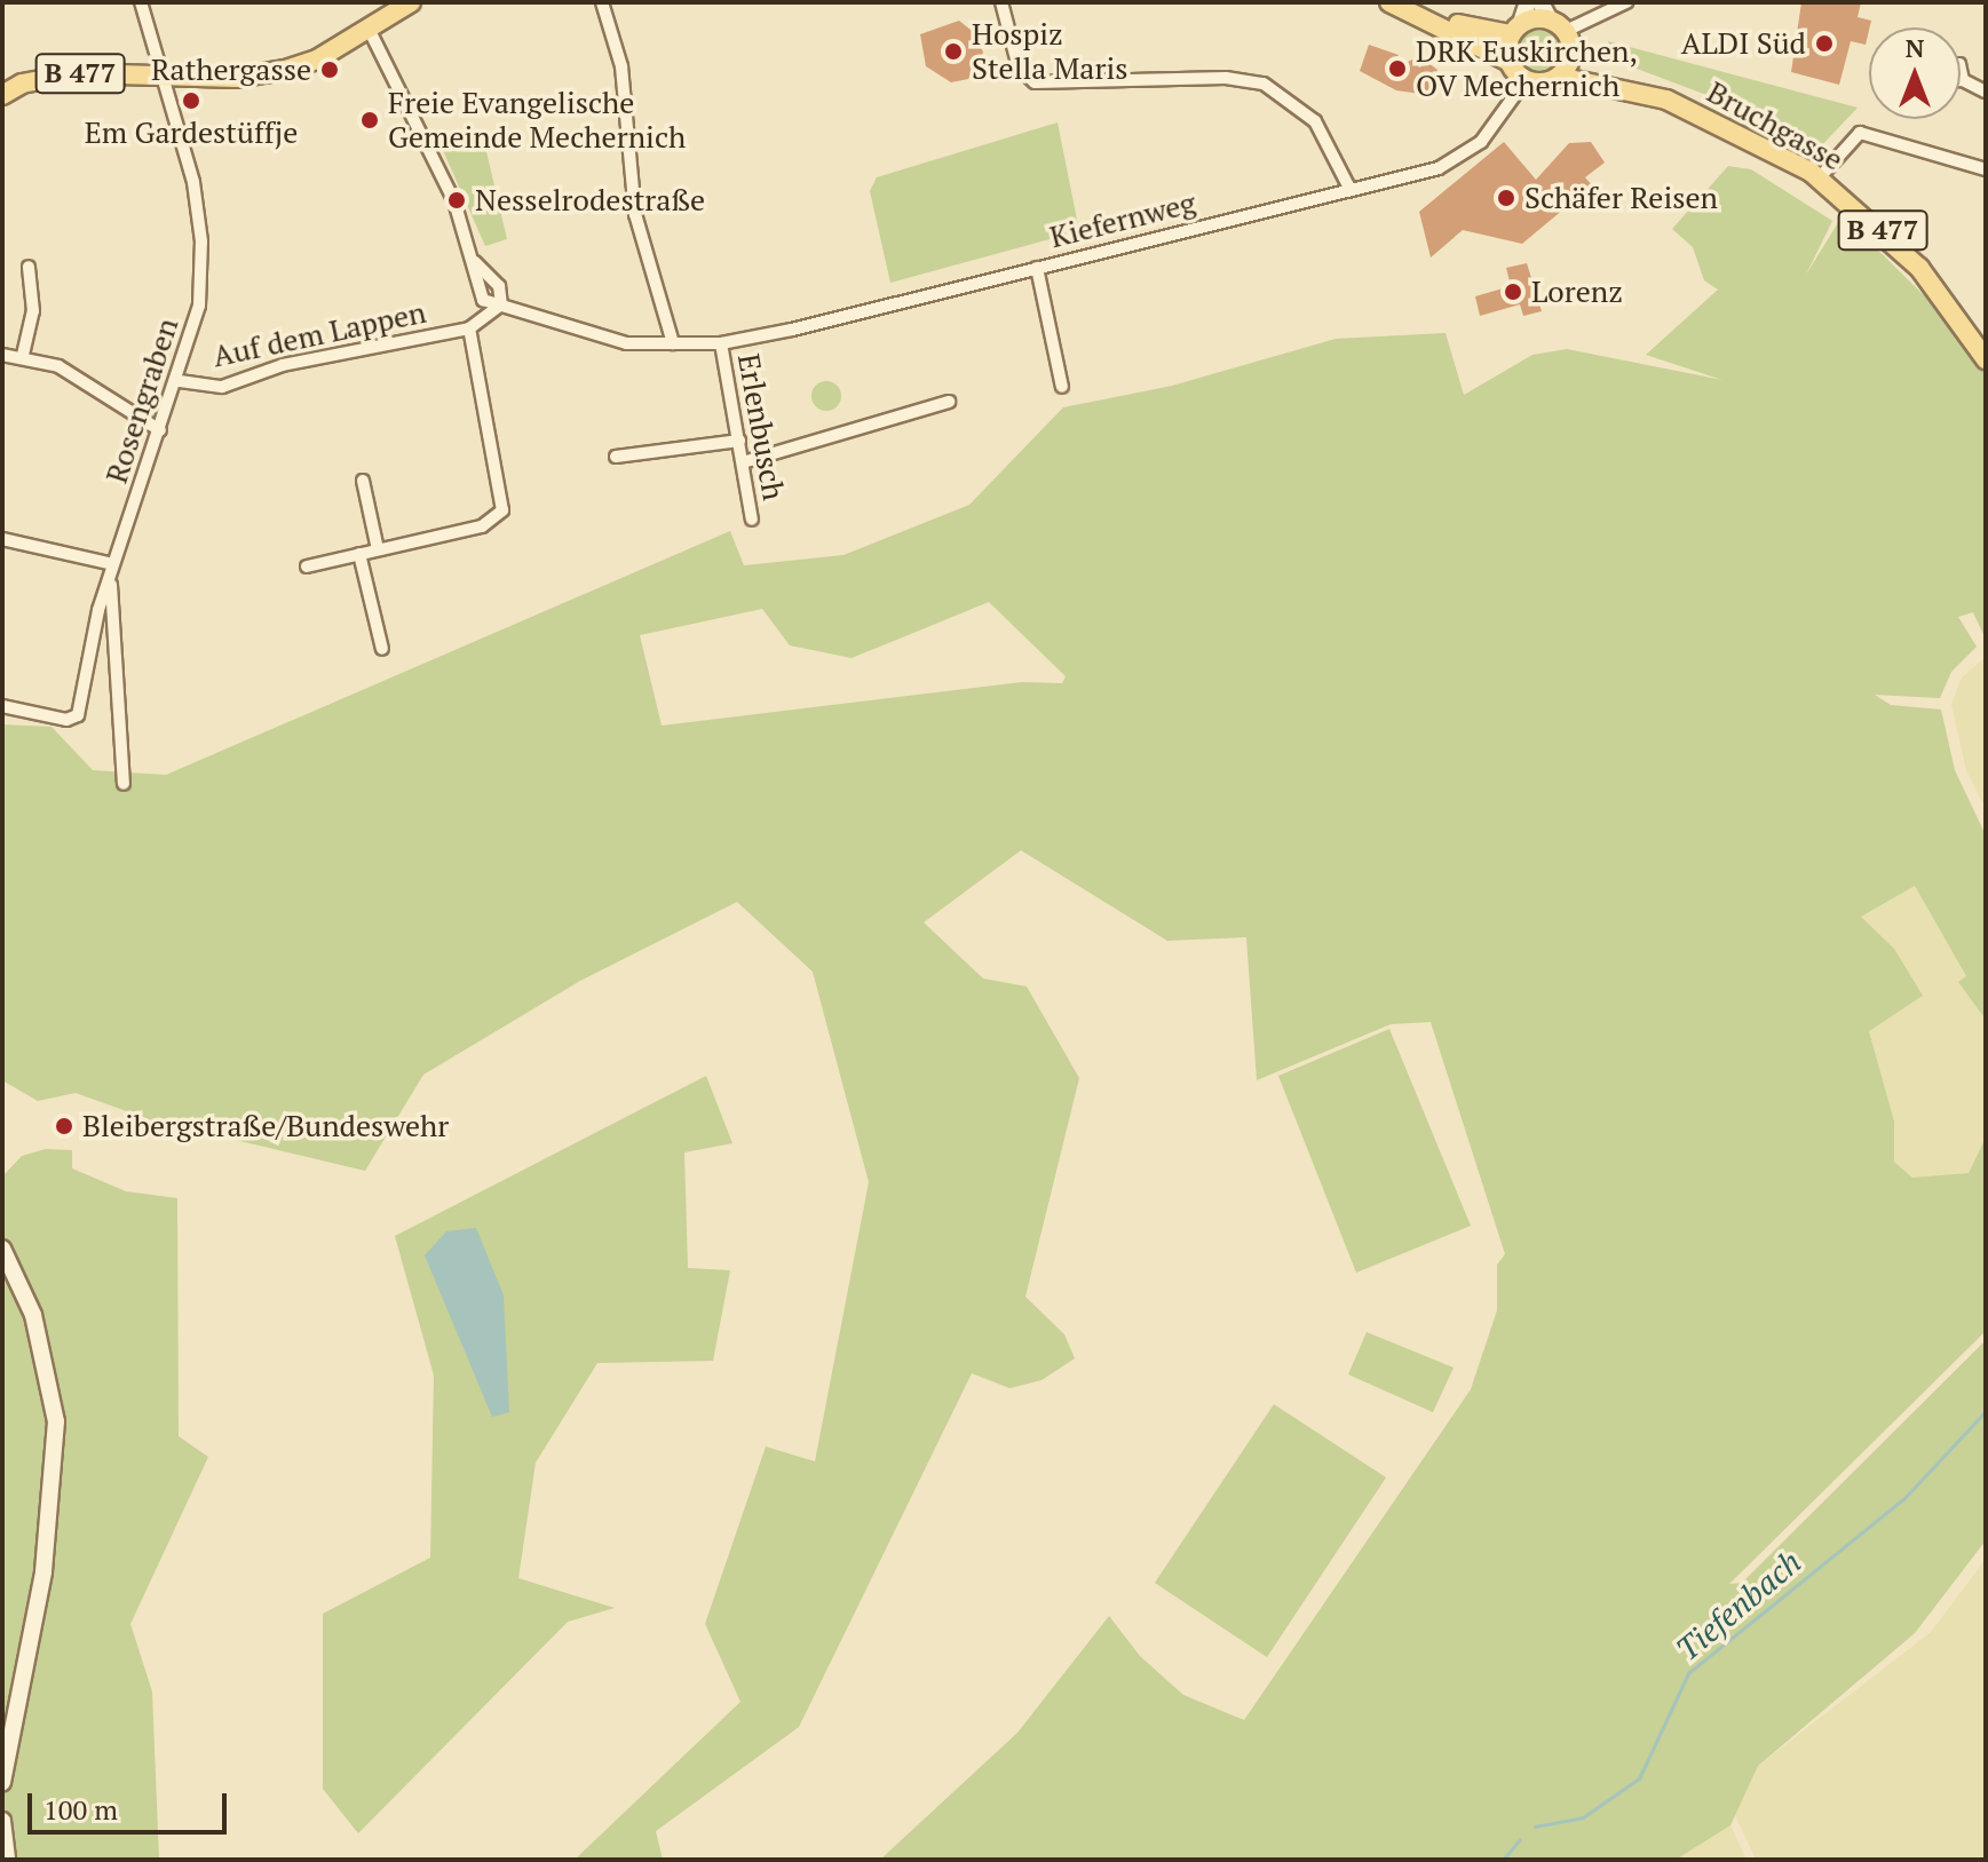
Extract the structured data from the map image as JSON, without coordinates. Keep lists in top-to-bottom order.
{
  "streets": {
    "main road": ["B 477", "Bruchgasse"],
    "street": [
      "Kiefernweg",
      "Auf dem Lappen",
      "Rosengraben",
      "Erlenbusch"
    ]
  },
  "crossings": [
    ["B 477", "Bruchgasse"],
    ["B 477", "Kiefernweg"],
    ["B 477", "Rosengraben"],
    ["Bruchgasse", "Kiefernweg"],
    ["Kiefernweg", "Erlenbusch"],
    ["Auf dem Lappen", "Rosengraben"]
  ],
  "water": ["Tiefenbach"],
  "places": [
    "ALDI Süd",
    "Hospiz Stella Maris",
    "DRK Euskirchen, OV Mechernich",
    "Rathergasse",
    "Em Gardestüffje",
    "Freie Evangelische Gemeinde Mechernich",
    "Schäfer Reisen",
    "Nesselrodestraße",
    "Lorenz",
    "Bleibergstraße/Bundeswehr"
  ],
  "scale_bar": "100 m",
  "north": "top"
}
